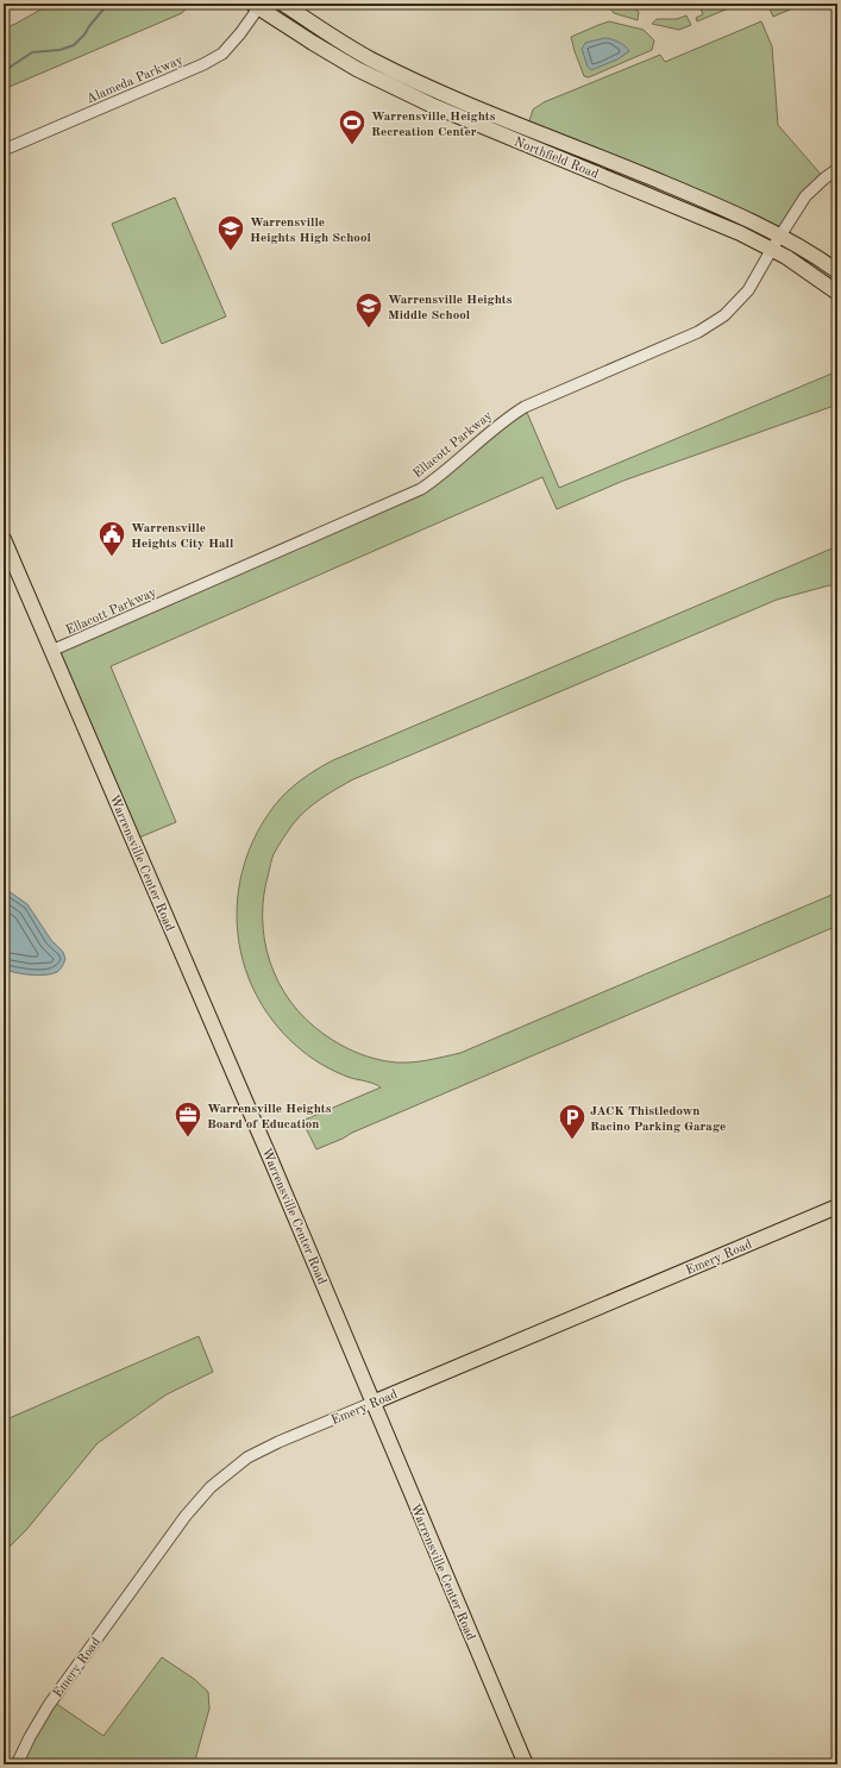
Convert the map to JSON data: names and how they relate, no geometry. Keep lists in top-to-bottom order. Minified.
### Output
{"streets":{"main road":["Northfield Road","Warrensville Center Road","Emery Road"],"street":["Alameda Parkway","Ellacott Parkway"]},"crossings":[["Alameda Parkway","Northfield Road"],["Northfield Road","Ellacott Parkway"],["Ellacott Parkway","Warrensville Center Road"],["Warrensville Center Road","Emery Road"]],"places":{"sports":["Warrensville Heights Recreation Center"],"school or university":["Warrensville Heights High School","Warrensville Heights Middle School"],"public building":["Warrensville Heights City Hall"],"office":["Warrensville Heights Board of Education"],"parking":["JACK Thistledown Racino Parking Garage"]}}
